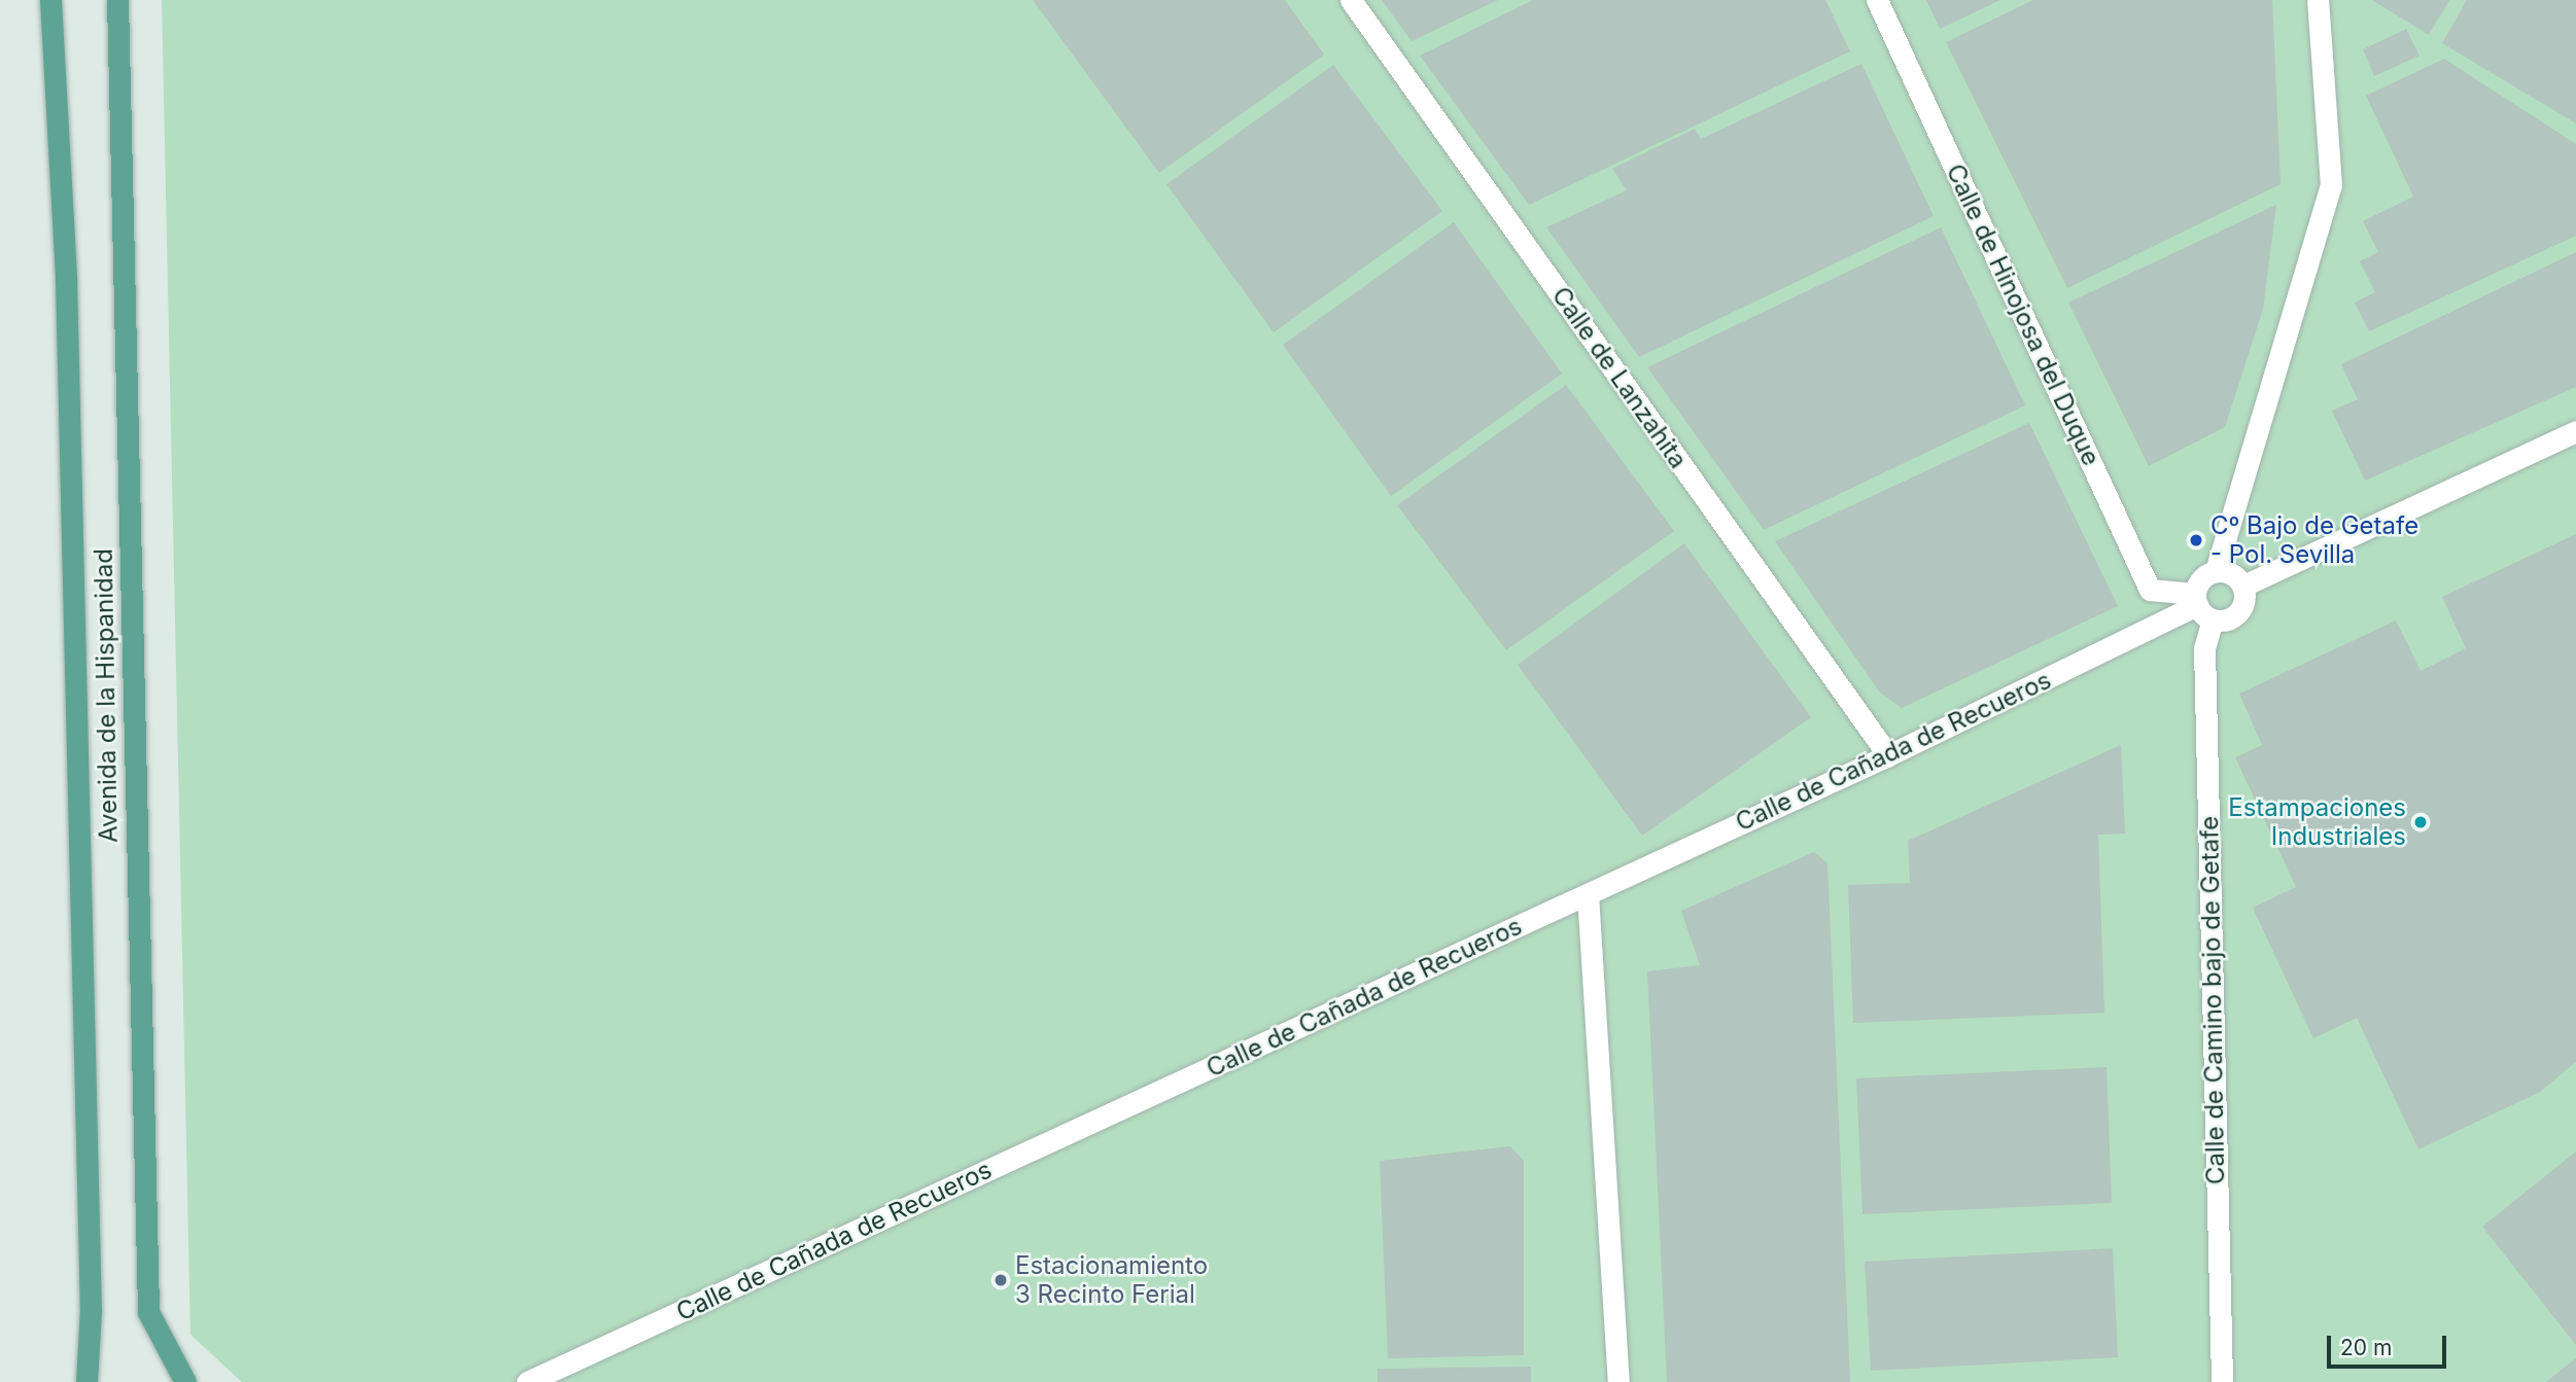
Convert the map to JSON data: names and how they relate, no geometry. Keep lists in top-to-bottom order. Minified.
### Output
{"streets":{"main road":["Avenida de la Hispanidad"],"street":["Calle de Hinojosa del Duque","Calle de Lanzahita","Calle de Cañada de Recueros","Calle de Camino bajo de Getafe"]},"crossings":[["Calle de Hinojosa del Duque","Calle de Cañada de Recueros"],["Calle de Hinojosa del Duque","Calle de Camino bajo de Getafe"],["Calle de Lanzahita","Calle de Cañada de Recueros"],["Calle de Cañada de Recueros","Calle de Camino bajo de Getafe"]],"places":["Cº Bajo de Getafe - Pol. Sevilla","Estampaciones Industriales","Estacionamiento 3 Recinto Ferial"],"scale_bar":"20 m"}
